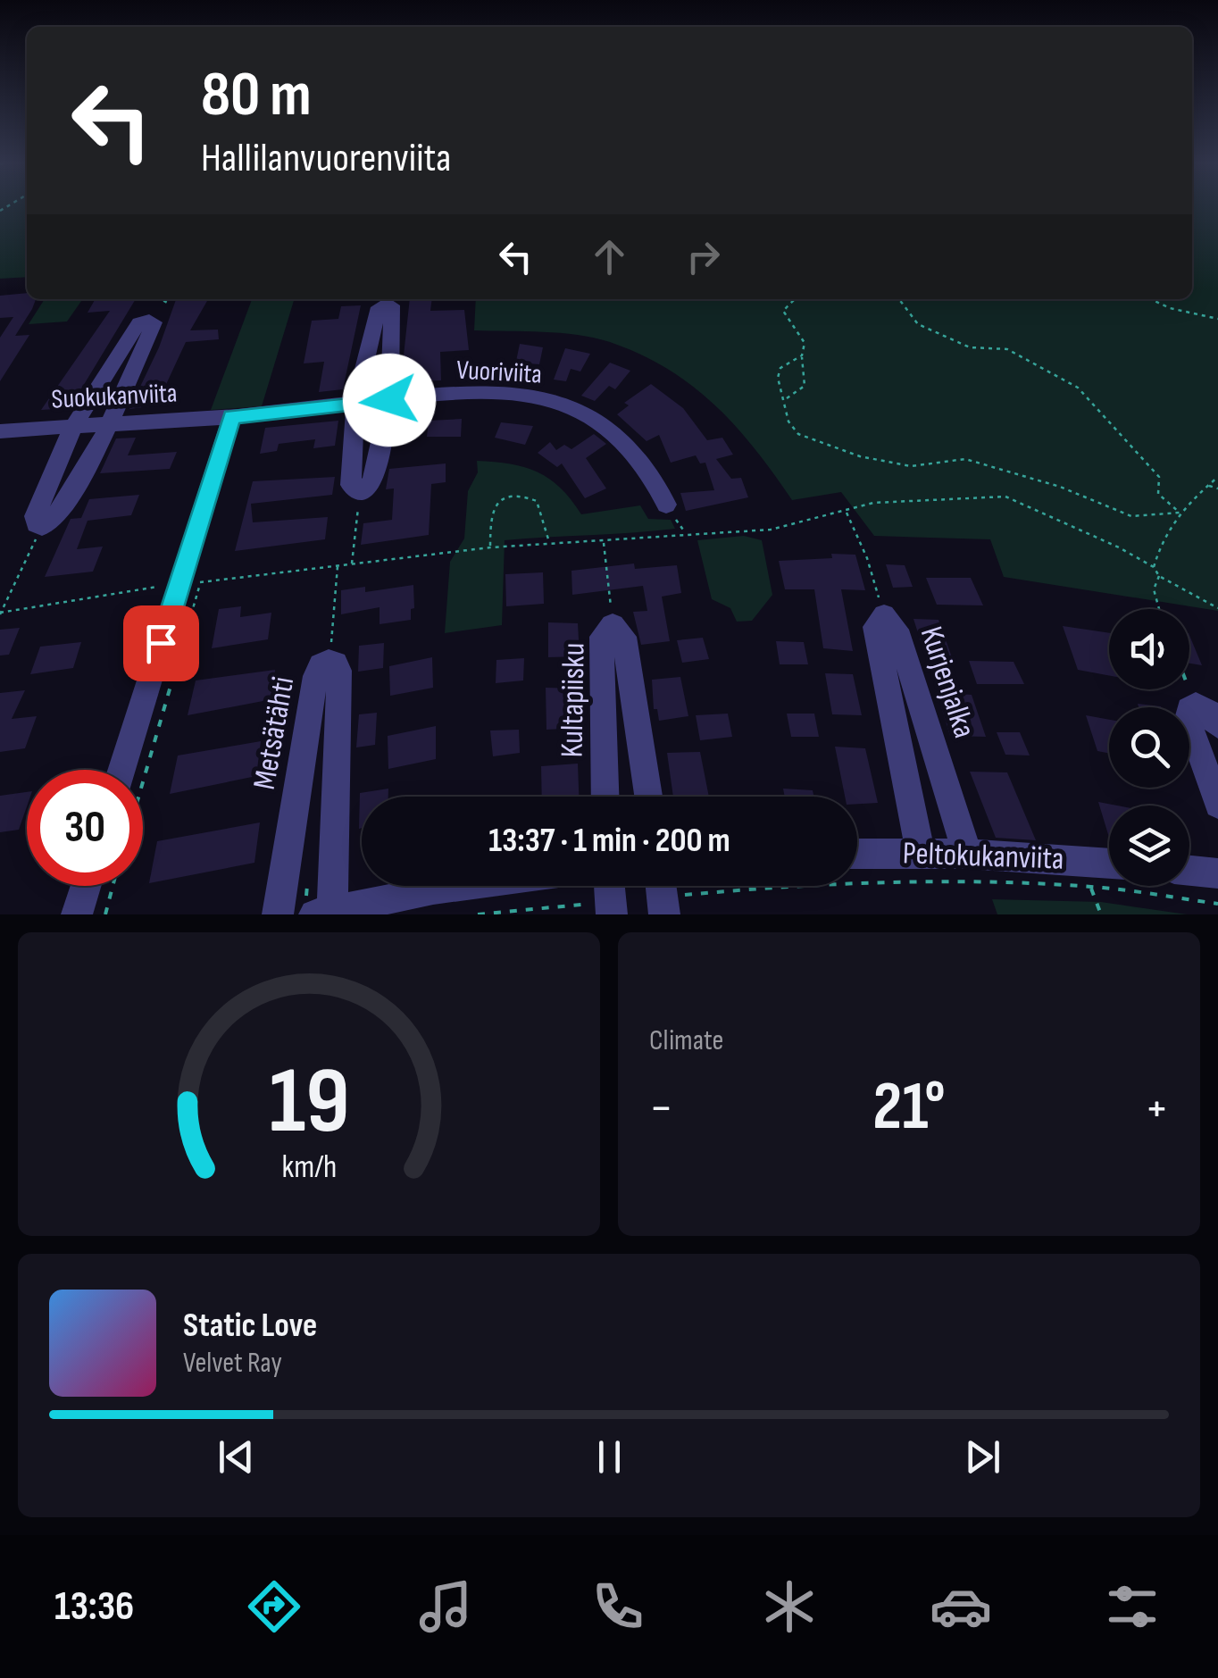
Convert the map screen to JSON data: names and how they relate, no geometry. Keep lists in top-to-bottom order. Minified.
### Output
{"streets":{"street":["Vuoriviita","Suokukanviita","Kurjenjalka","Kultapiisku","Metsätähti","Peltokukanviita"]},"crossings":[["Vuoriviita","Suokukanviita"],["Kurjenjalka","Peltokukanviita"]],"page":{"turn":["80 m","Hallilanvuorenviita"],"limit":"30","trip":"13:37 · 1 min · 200 m","tile":"Climate","heat":["−","21°","+"],"song":["Static Love","Velvet Ray"],"tabs":"13:36","gauge":["19","km/h"]}}
